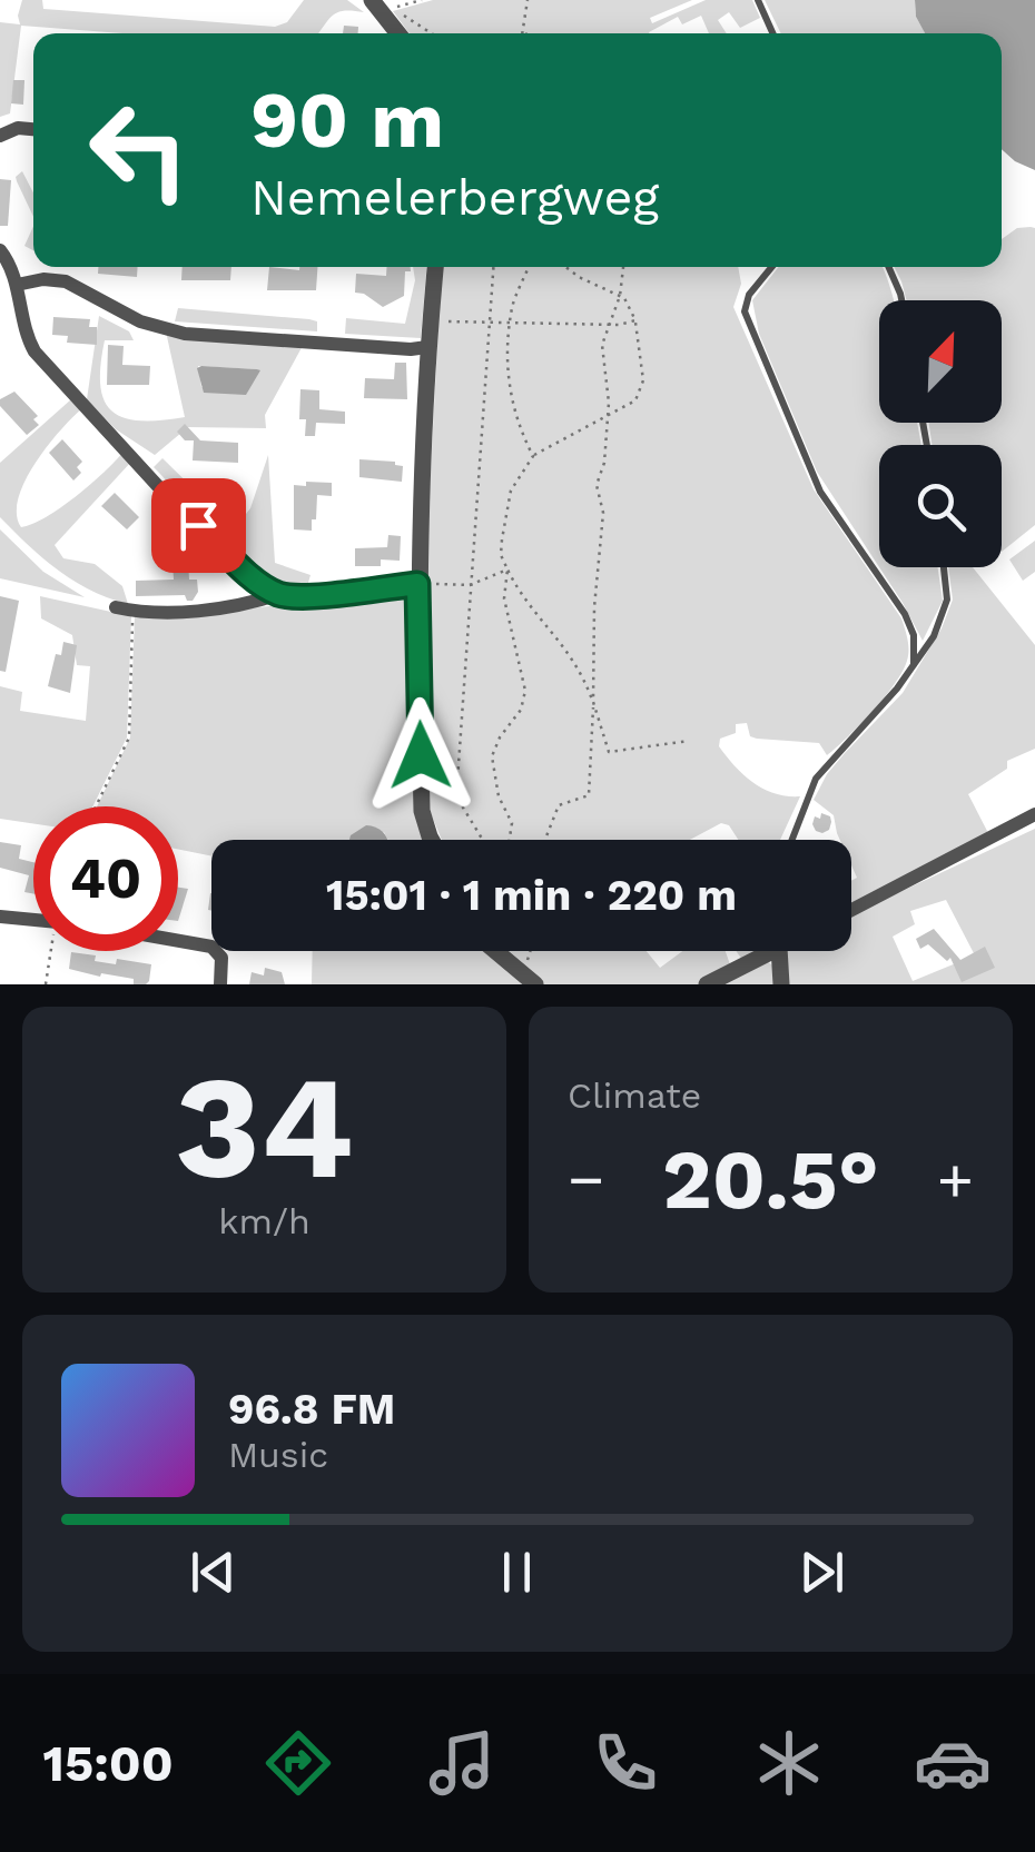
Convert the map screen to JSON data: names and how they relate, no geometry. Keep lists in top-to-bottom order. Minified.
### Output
{"north":"top right","page":{"turn":["90 m","Nemelerbergweg"],"limit":"40","trip":"15:01 · 1 min · 220 m","tile":[["34","km/h"],"Climate"],"heat":["−","20.5°","+"],"song":["96.8 FM","Music"],"tabs":"15:00"}}
